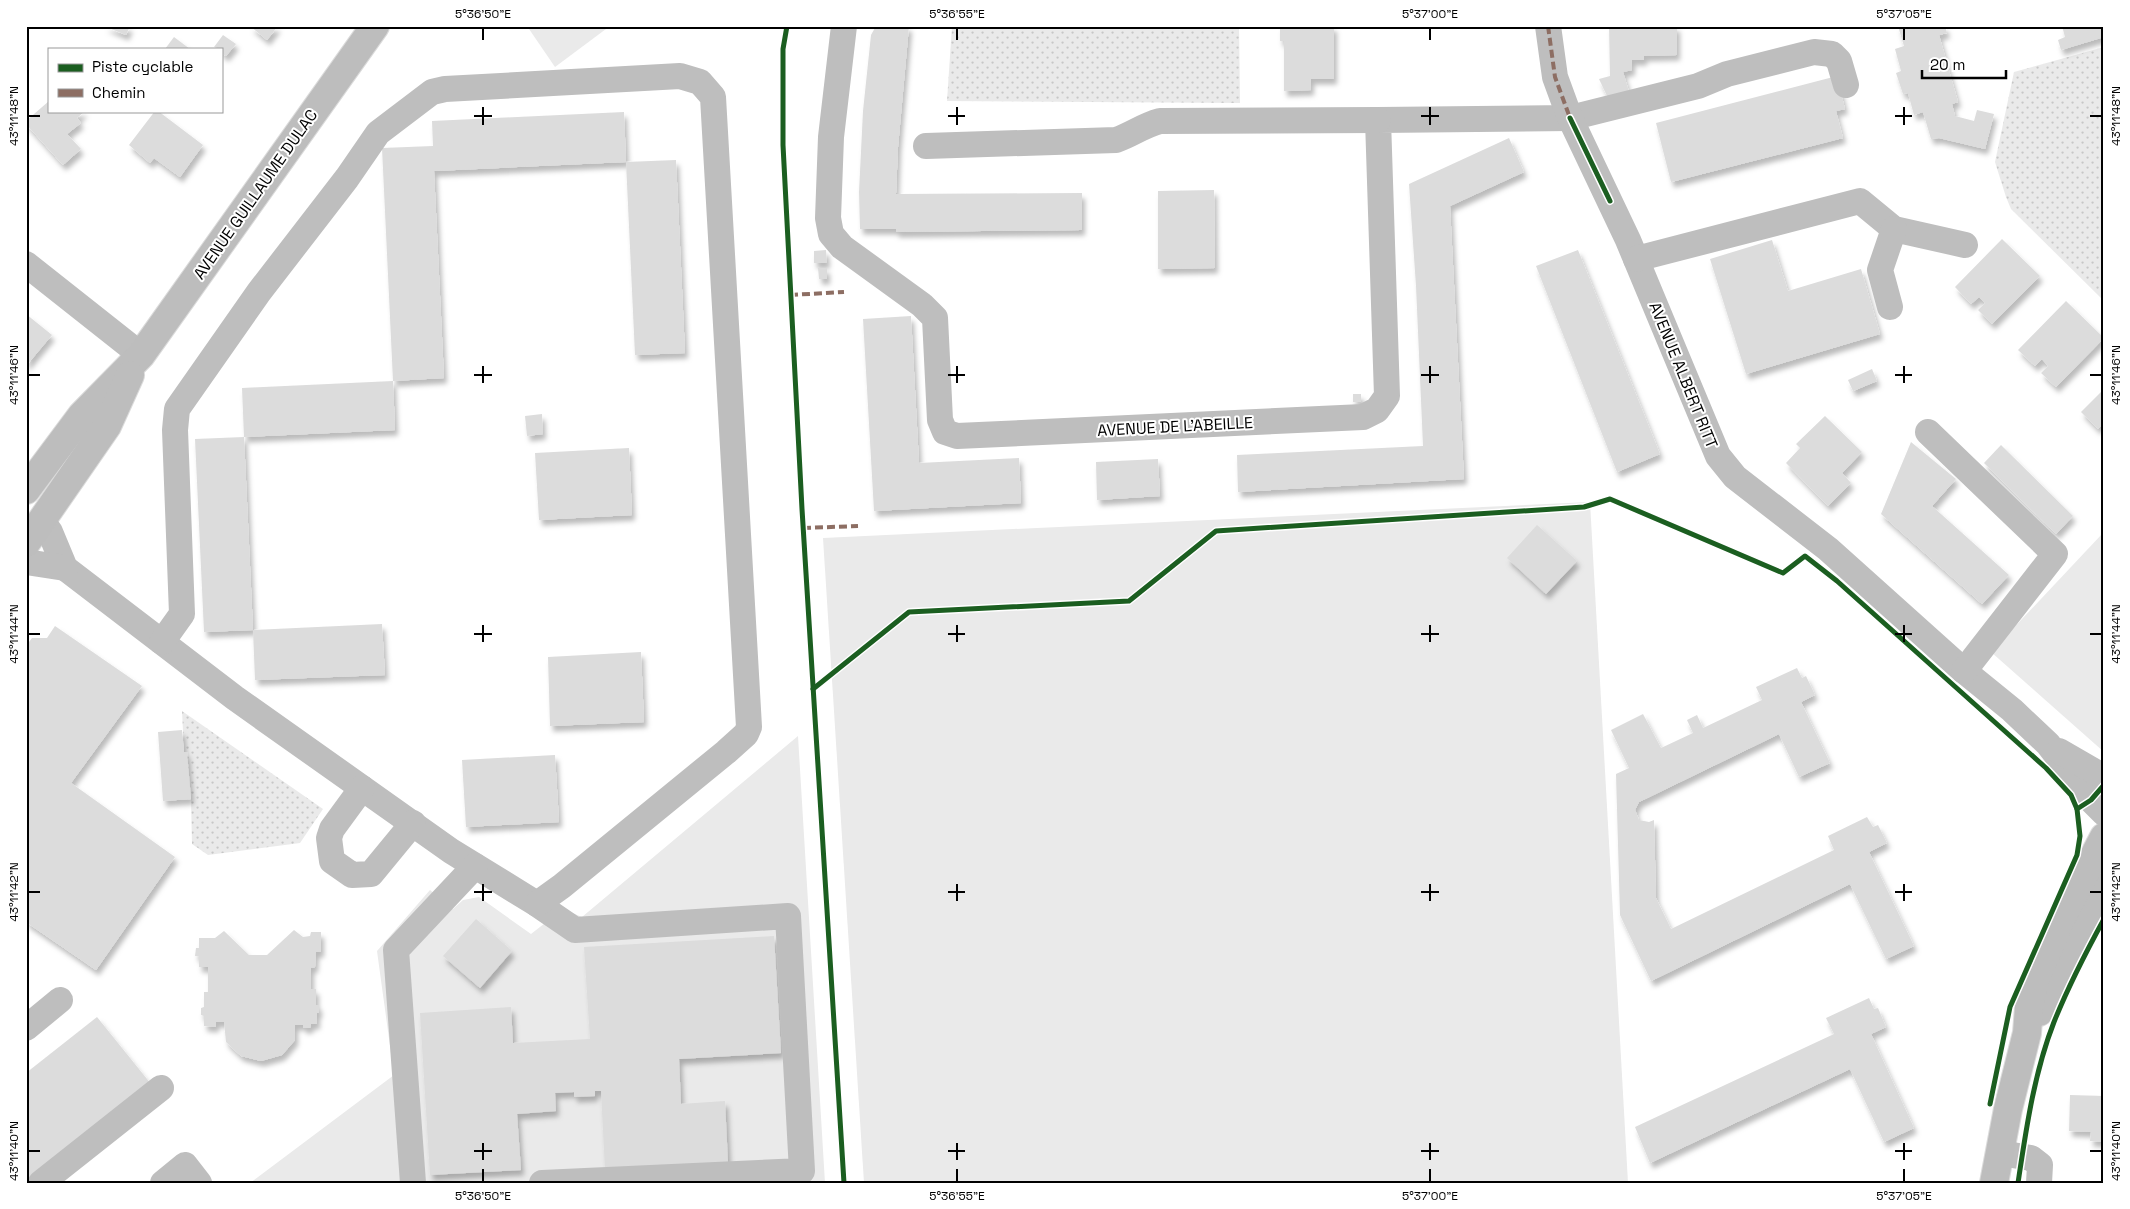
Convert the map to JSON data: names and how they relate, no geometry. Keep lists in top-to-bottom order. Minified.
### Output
{"streets":{"main road":["AVENUE GUILLAUME DULAC"],"street":["AVENUE ALBERT RITT","AVENUE DE L'ABEILLE"]},"legend":["Piste cyclable","Chemin"],"scale_bar":"20 m","coordinates":["5°36'50\"E","5°36'55\"E","5°37'00\"E","5°37'05\"E","43°11'48\"N","43°11'46\"N","43°11'44\"N","43°11'42\"N","43°11'40\"N"]}
